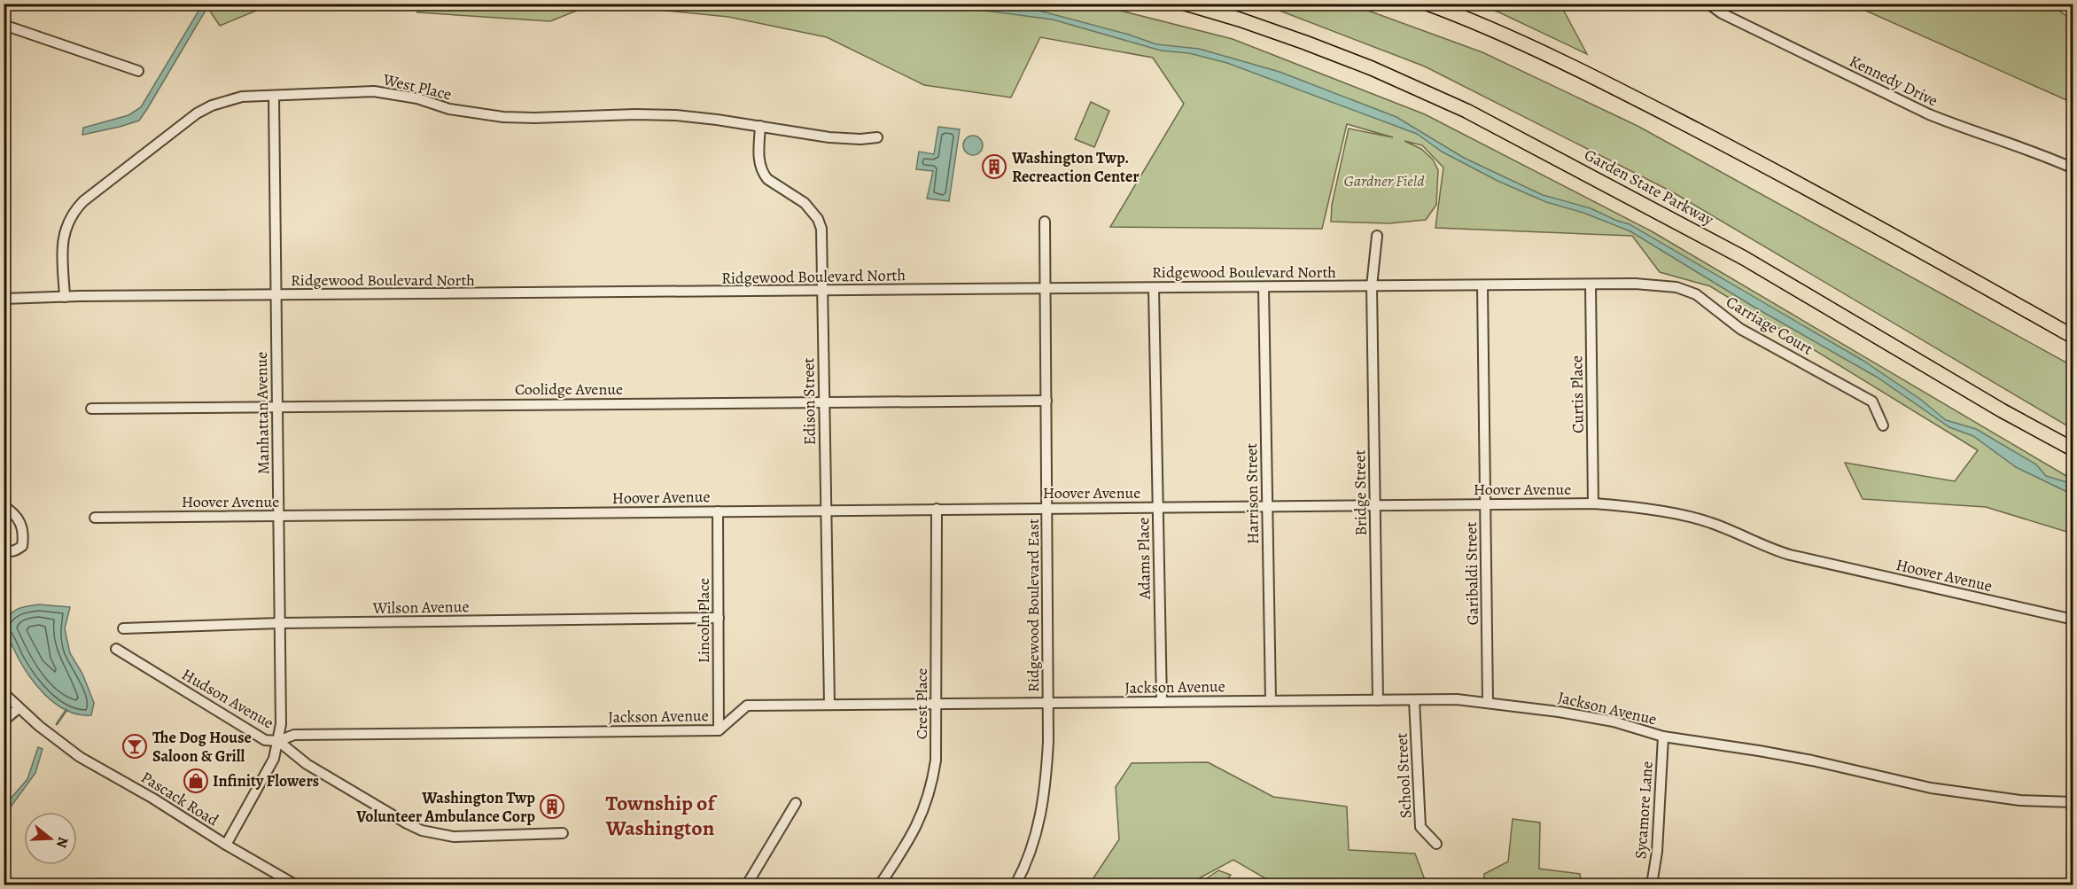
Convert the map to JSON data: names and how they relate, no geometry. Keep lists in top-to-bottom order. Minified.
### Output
{"streets":{"highway":["Garden State Parkway"],"street":["Kennedy Drive","West Place","Ridgewood Boulevard North","Carriage Court","Coolidge Avenue","Curtis Place","Edison Street","Manhattan Avenue","Hoover Avenue","Bridge Street","Harrison Street","Adams Place","Garibaldi Street","Ridgewood Boulevard East","Wilson Avenue","Lincoln Place","Jackson Avenue","Hudson Avenue","Crest Place","School Street","Pascack Road","Sycamore Lane"]},"crossings":[["West Place","Ridgewood Boulevard North"],["West Place","Edison Street"],["West Place","Manhattan Avenue"],["Ridgewood Boulevard North","Carriage Court"],["Ridgewood Boulevard North","Curtis Place"],["Ridgewood Boulevard North","Edison Street"],["Ridgewood Boulevard North","Manhattan Avenue"],["Ridgewood Boulevard North","Bridge Street"],["Ridgewood Boulevard North","Harrison Street"],["Ridgewood Boulevard North","Adams Place"],["Ridgewood Boulevard North","Garibaldi Street"],["Ridgewood Boulevard North","Ridgewood Boulevard East"],["Coolidge Avenue","Edison Street"],["Coolidge Avenue","Manhattan Avenue"],["Coolidge Avenue","Ridgewood Boulevard East"],["Curtis Place","Hoover Avenue"],["Edison Street","Hoover Avenue"],["Edison Street","Jackson Avenue"],["Manhattan Avenue","Hoover Avenue"],["Manhattan Avenue","Wilson Avenue"],["Manhattan Avenue","Jackson Avenue"],["Manhattan Avenue","Hudson Avenue"],["Manhattan Avenue","Pascack Road"],["Hoover Avenue","Bridge Street"],["Hoover Avenue","Harrison Street"],["Hoover Avenue","Adams Place"],["Hoover Avenue","Garibaldi Street"],["Hoover Avenue","Ridgewood Boulevard East"],["Hoover Avenue","Lincoln Place"],["Hoover Avenue","Crest Place"],["Bridge Street","Jackson Avenue"],["Harrison Street","Jackson Avenue"],["Adams Place","Jackson Avenue"],["Garibaldi Street","Jackson Avenue"],["Ridgewood Boulevard East","Jackson Avenue"],["Wilson Avenue","Lincoln Place"],["Lincoln Place","Jackson Avenue"],["Jackson Avenue","Hudson Avenue"],["Jackson Avenue","Crest Place"],["Jackson Avenue","School Street"],["Jackson Avenue","Sycamore Lane"]],"districts":["Township of Washington"],"parks":["Gardner Field"],"places":{"building":["Washington Twp. Recreaction Center","Washington Twp Volunteer Ambulance Corp"],"bar":["The Dog House Saloon & Grill"],"shop":["Infinity Flowers"]},"north":"right"}
